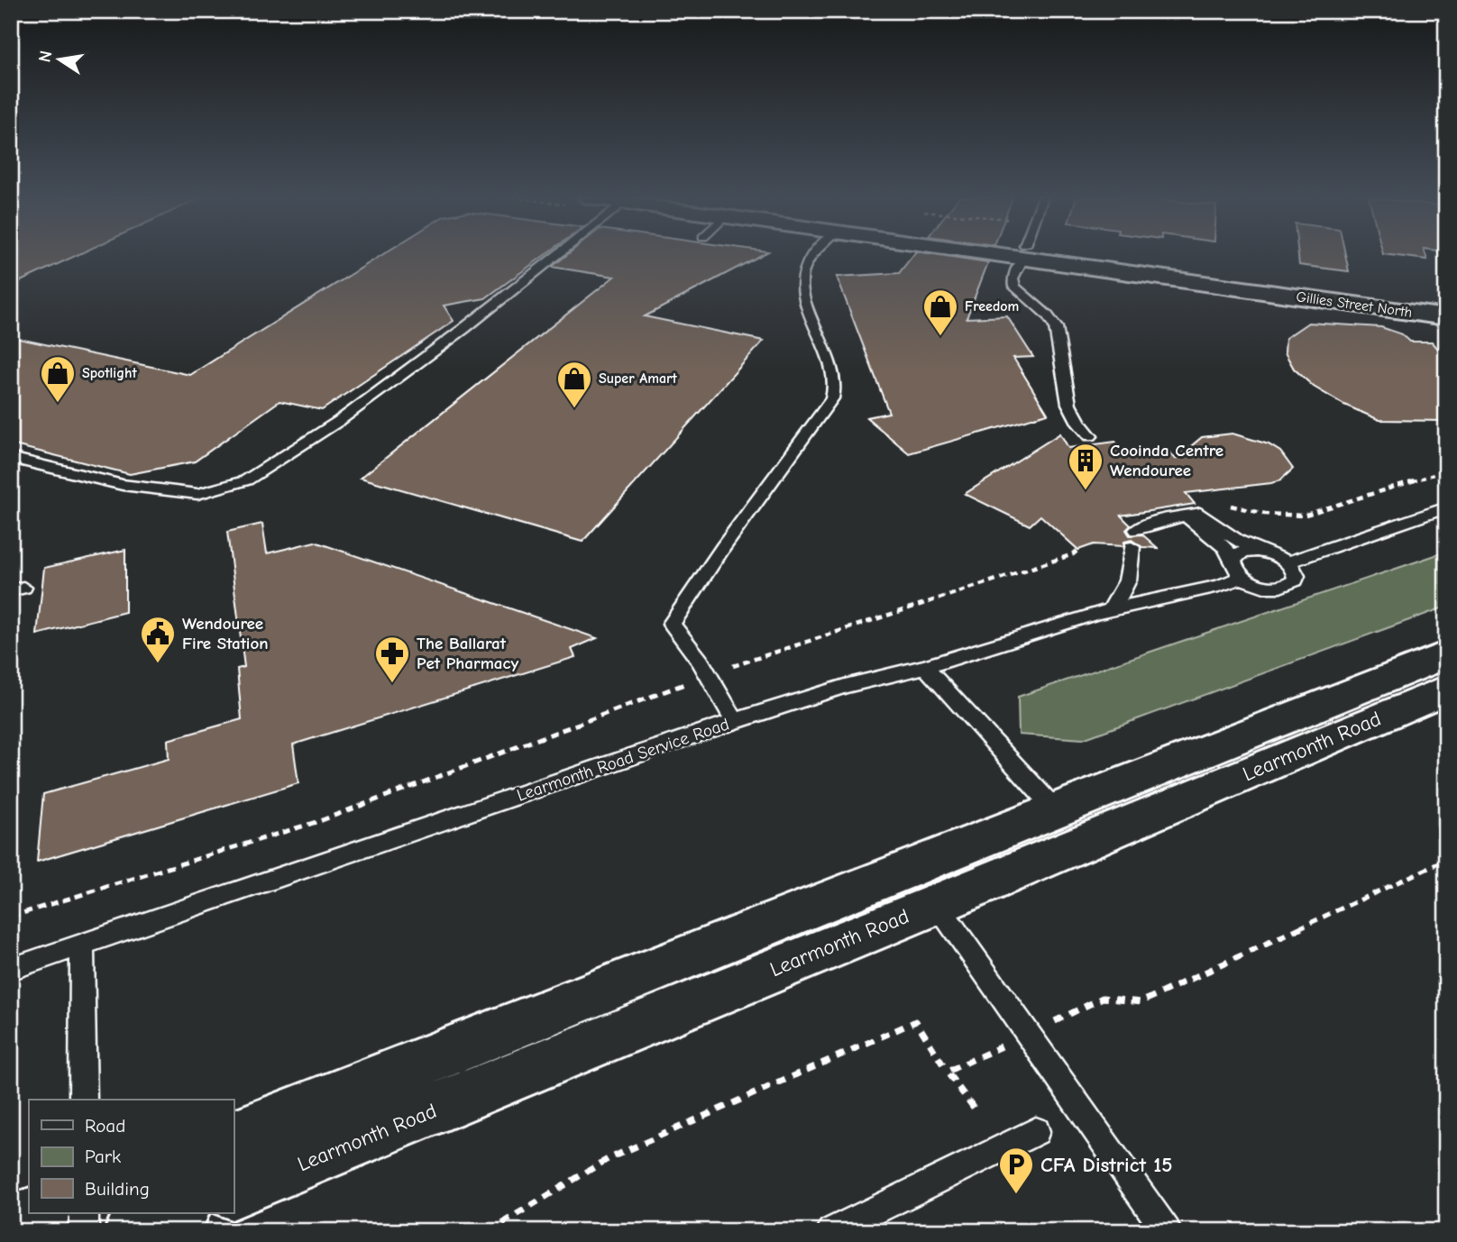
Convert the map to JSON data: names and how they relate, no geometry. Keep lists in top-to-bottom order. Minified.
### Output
{"streets":{"main road":["Gillies Street North","Learmonth Road"],"lane":["Learmonth Road Service Road"]},"places":{"shop":["Freedom","Spotlight","Super Amart"],"building":["Cooinda Centre Wendouree"],"public building":["Wendouree Fire Station"],"pharmacy":["The Ballarat Pet Pharmacy"],"parking":["CFA District 15"]},"legend":["Road","Park","Building"],"north":"left"}
